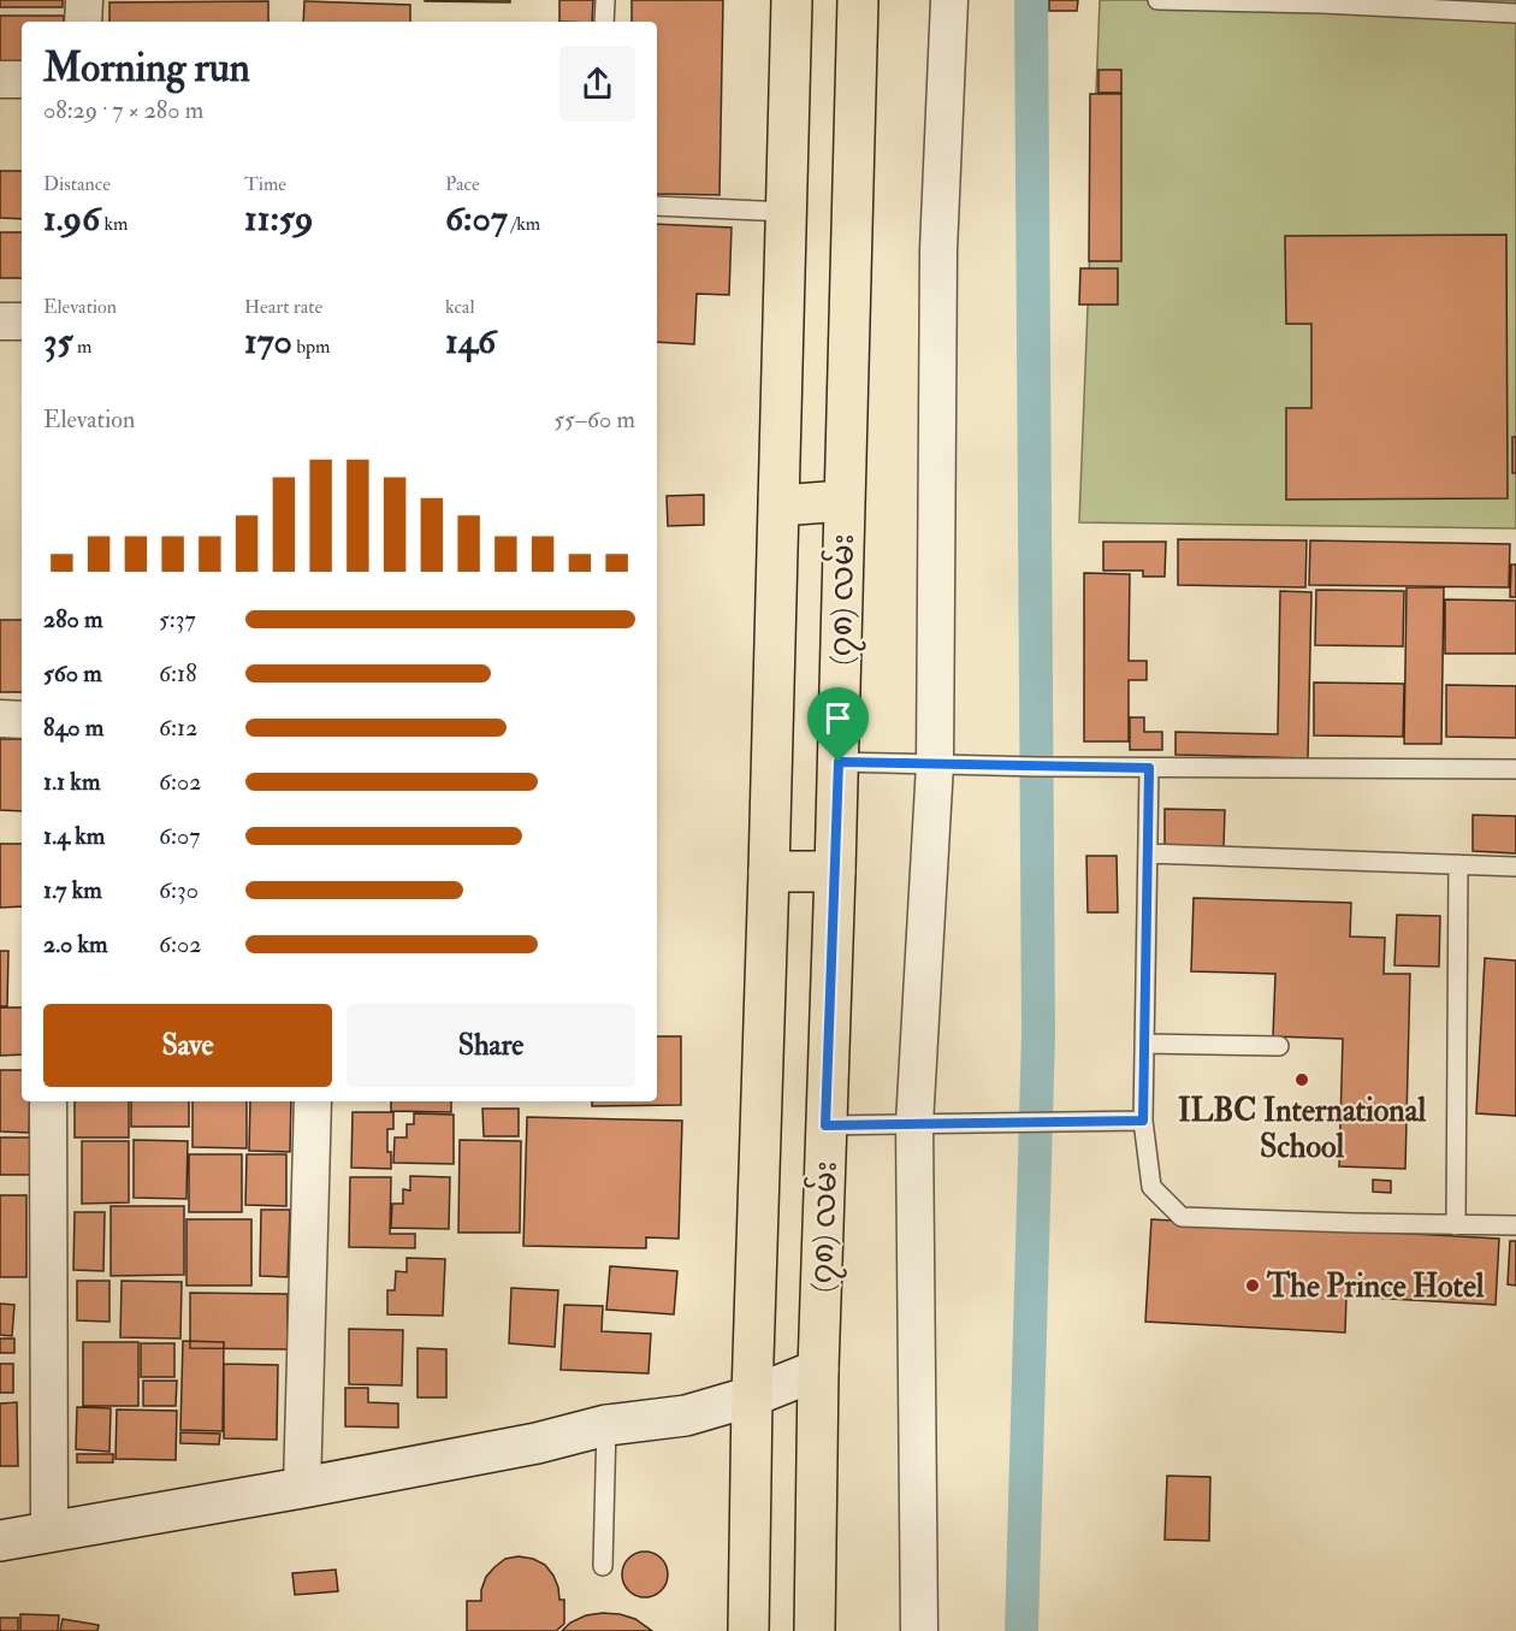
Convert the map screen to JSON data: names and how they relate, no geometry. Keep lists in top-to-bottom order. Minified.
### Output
{"streets":{"main road":["(၇၈) လမ်း"]},"places":["ILBC International School","The Prince Hotel"],"page":{"heading":["Morning run","08:29 · 7 × 280 m"],"stats":[["Distance","1.96 km"],["Time","11:59"],["Pace","6:07 /km"],["Elevation","35 m"],["Heart rate","170 bpm"],["kcal","146"]],"chart":["Elevation","55–60 m"],"list":[{"name":"280 m","note":"5:37"},{"name":"560 m","note":"6:18"},{"name":"840 m","note":"6:12"},{"name":"1.1 km","note":"6:02"},{"name":"1.4 km","note":"6:07"},{"name":"1.7 km","note":"6:30"},{"name":"2.0 km","note":"6:02"}],"buttons":["Save","Share"]}}
